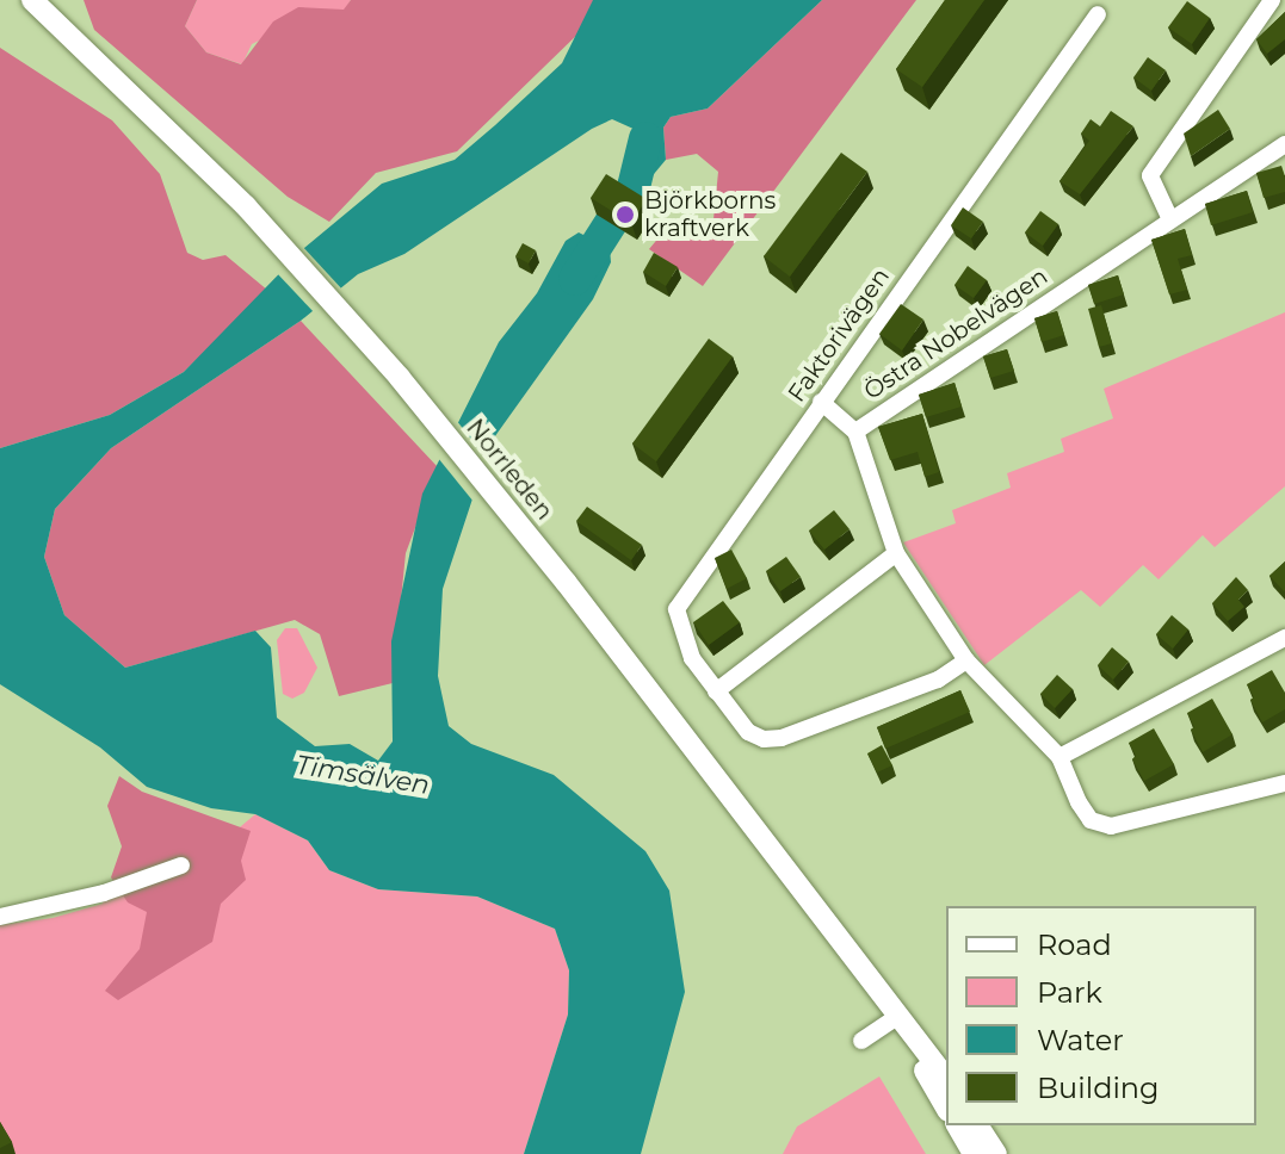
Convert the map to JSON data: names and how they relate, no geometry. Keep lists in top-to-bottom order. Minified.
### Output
{"streets":{"street":["Östra Nobelvägen","Faktorivägen","Norrleden"]},"water":["Timsälven"],"places":["Björkborns kraftverk"],"legend":["Road","Park","Water","Building"]}
